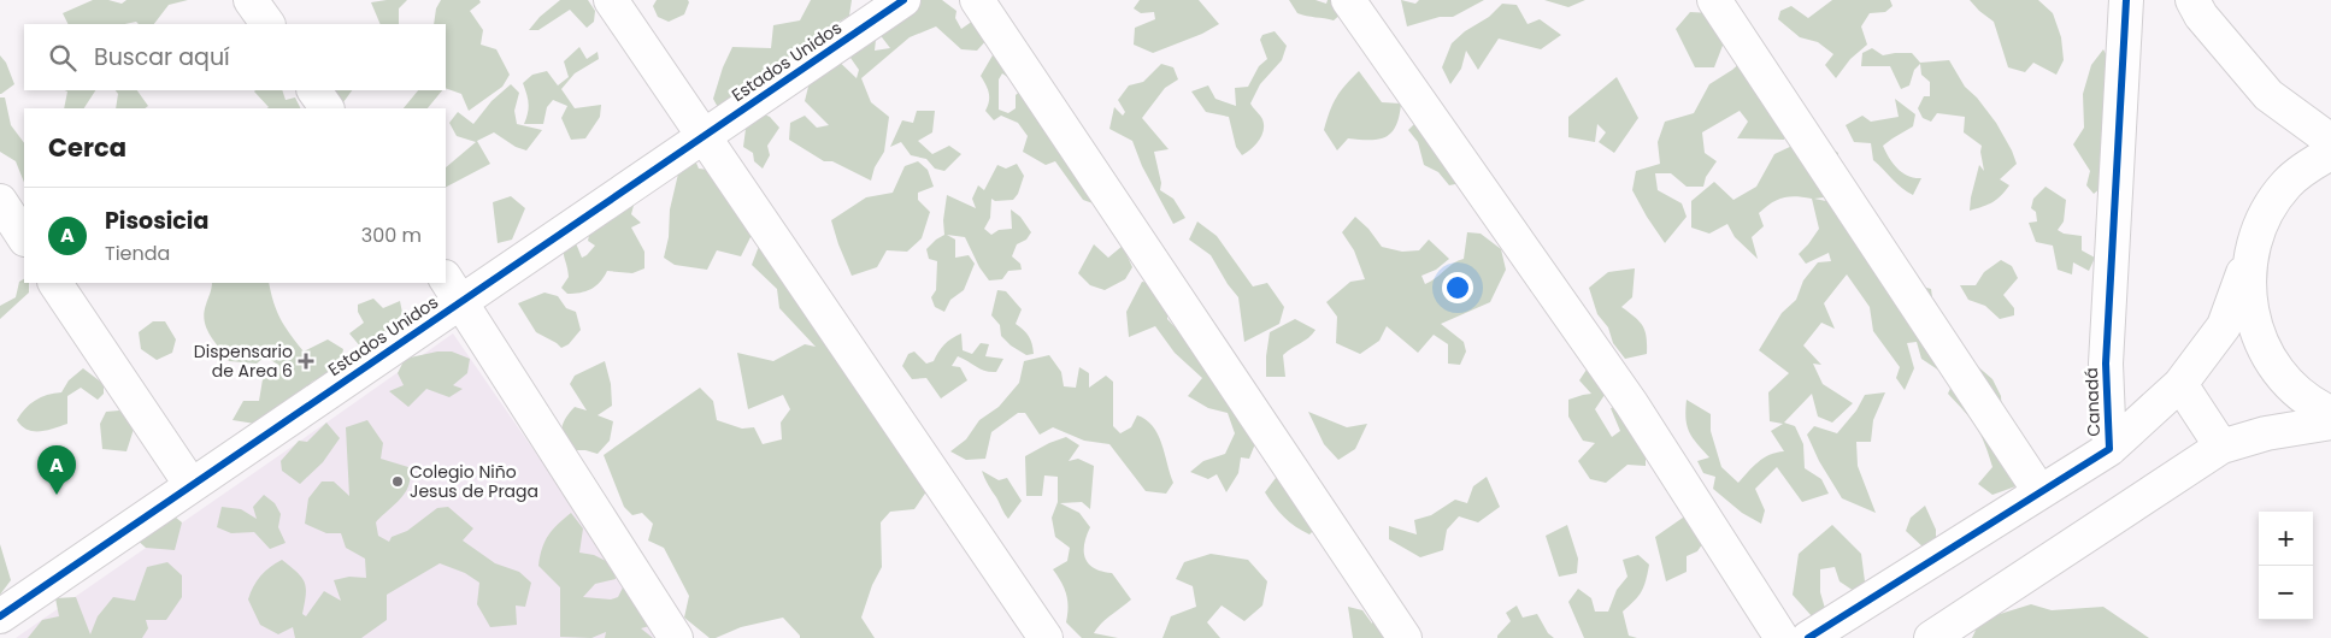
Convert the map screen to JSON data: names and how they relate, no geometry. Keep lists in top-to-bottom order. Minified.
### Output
{"streets":{"street":["Estados Unidos","Canadá"]},"places":{"health":["Dispensario de Area 6"],"other":["Colegio Niño Jesus de Praga"]},"page":{"search":"Buscar aquí","heading":"Cerca","list":[{"mark":"A","name":"Pisosicia","note":"Tienda","value":"300 m"}],"pins":"A","map_buttons":["+","−"]}}
